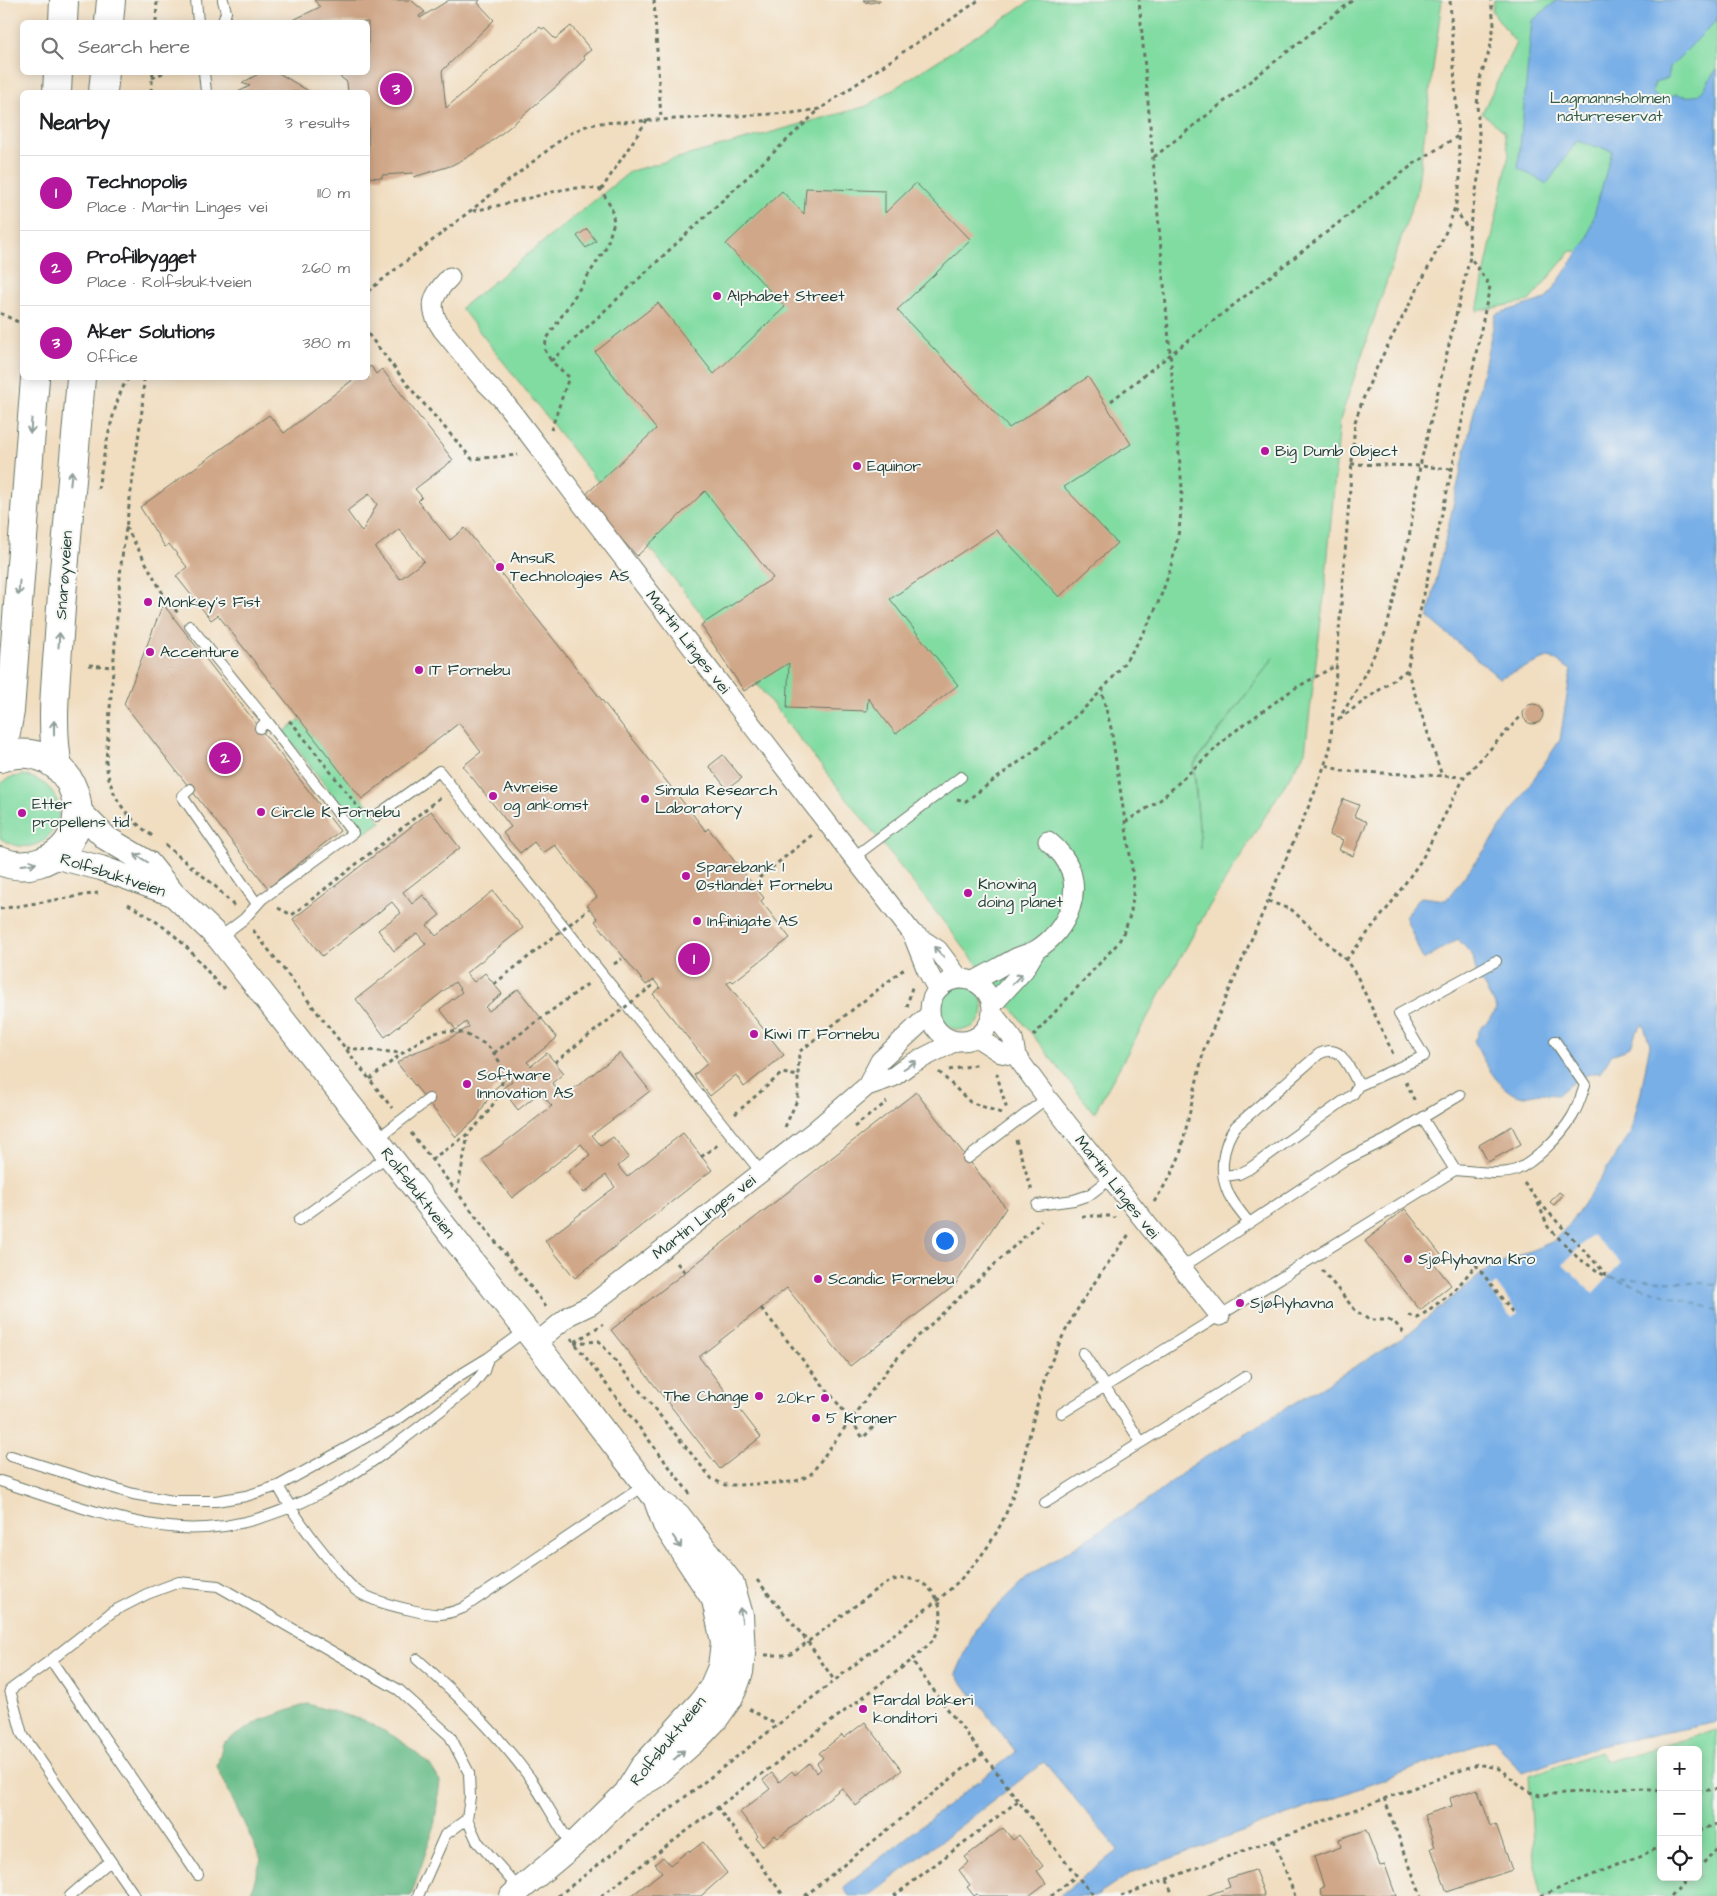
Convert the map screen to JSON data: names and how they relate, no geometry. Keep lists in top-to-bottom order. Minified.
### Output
{"streets":{"main road":["Snarøyveien"],"street":["Martin Linges vei","Rolfsbuktveien"]},"crossings":[["Martin Linges vei","Rolfsbuktveien"]],"parks":["Lagmannsholmen naturreservat"],"places":["Alphabet Street","Big Dumb Object","Equinor","AnsuR Technologies AS","Monkey’s Fist","Accenture","IT Fornebu","Avreise og ankomst","Simula Research Laboratory","Circle K Fornebu","Etter propellens tid","Sparebank 1 Østlandet Fornebu","Knowing doing planet","Infinigate AS","Kiwi IT Fornebu","Software Innovation AS","Sjøflyhavna Kro","Scandic Fornebu","Sjøflyhavna","The Change","20kr","5 Kroner","Fardal bakeri konditori"],"page":{"search":"Search here","pins":["3","2","1"],"heading":["Nearby","3 results"],"list":[{"mark":"1","name":"Technopolis","note":"Place · Martin Linges vei","value":"110 m"},{"mark":"2","name":"Profilbygget","note":"Place · Rolfsbuktveien","value":"260 m"},{"mark":"3","name":"Aker Solutions","note":"Office","value":"380 m"}],"map_buttons":["+","−"]}}
